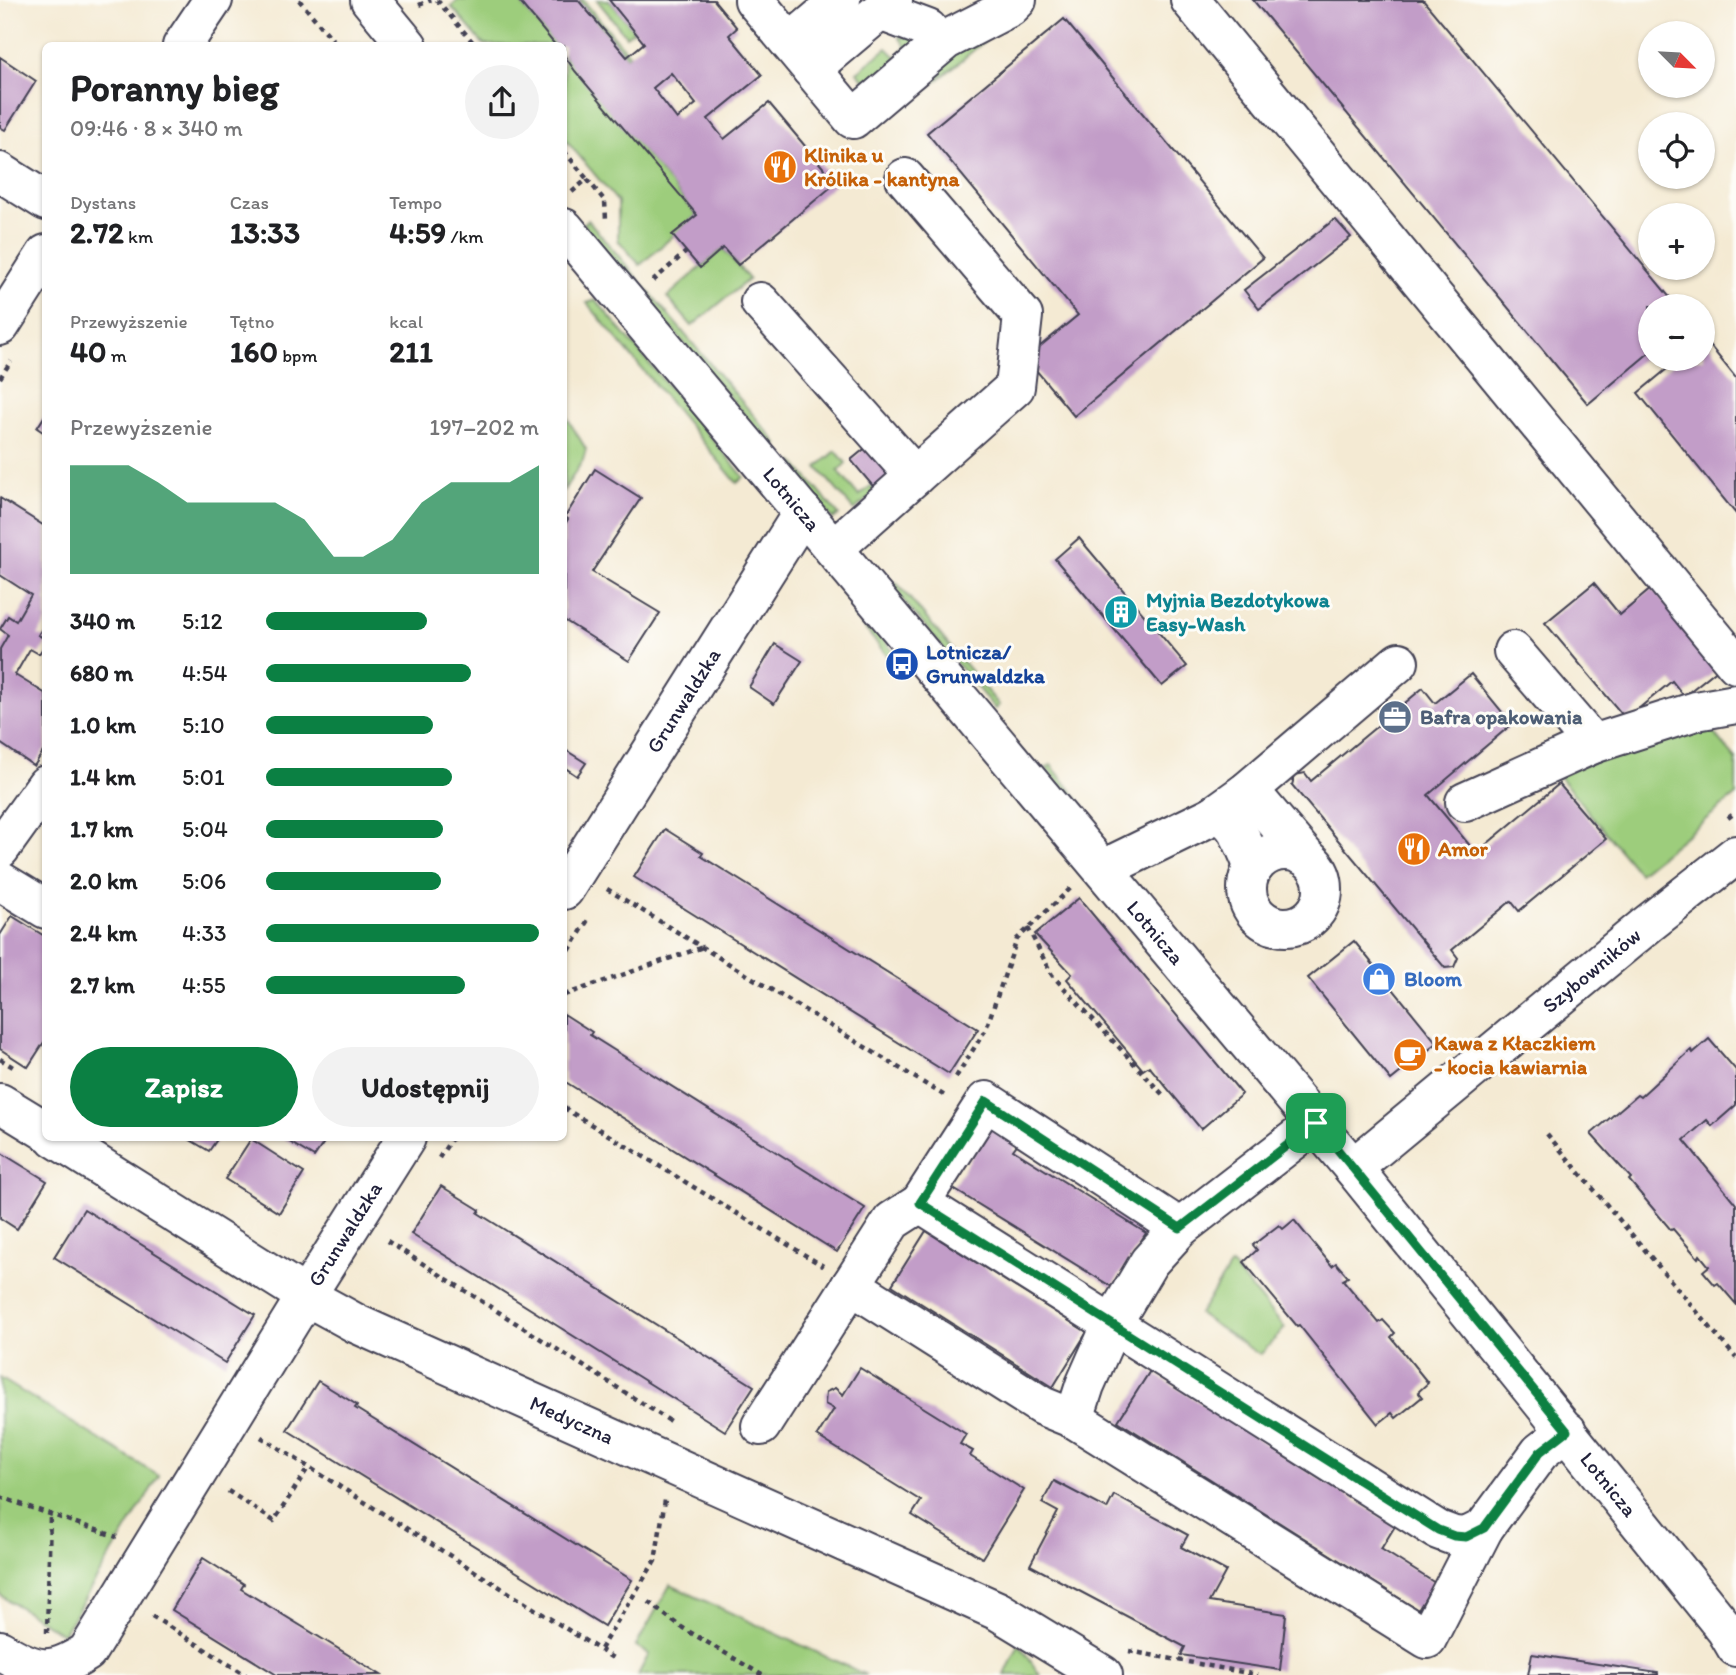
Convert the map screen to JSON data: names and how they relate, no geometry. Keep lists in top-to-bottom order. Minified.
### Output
{"streets":{"street":["Lotnicza","Grunwaldzka","Szybowników","Medyczna"]},"crossings":[["Lotnicza","Grunwaldzka"],["Lotnicza","Szybowników"],["Grunwaldzka","Medyczna"]],"places":{"restaurant":["Klinika u Królika - kantyna","Amor"],"building":["Myjnia Bezdotykowa Easy-Wash"],"bus stop":["Lotnicza/ Grunwaldzka"],"office":["Bafra opakowania"],"shop":["Bloom"],"cafe":["Kawa z Kłaczkiem - kocia kawiarnia"]},"north":"bottom right","page":{"map_buttons":["+","−"],"heading":["Poranny bieg","09:46 · 8 × 340 m"],"stats":[["Dystans","2.72 km"],["Czas","13:33"],["Tempo","4:59 /km"],["Przewyższenie","40 m"],["Tętno","160 bpm"],["kcal","211"]],"chart":["Przewyższenie","197–202 m"],"list":[{"name":"340 m","note":"5:12"},{"name":"680 m","note":"4:54"},{"name":"1.0 km","note":"5:10"},{"name":"1.4 km","note":"5:01"},{"name":"1.7 km","note":"5:04"},{"name":"2.0 km","note":"5:06"},{"name":"2.4 km","note":"4:33"},{"name":"2.7 km","note":"4:55"}],"buttons":["Zapisz","Udostępnij"]}}
